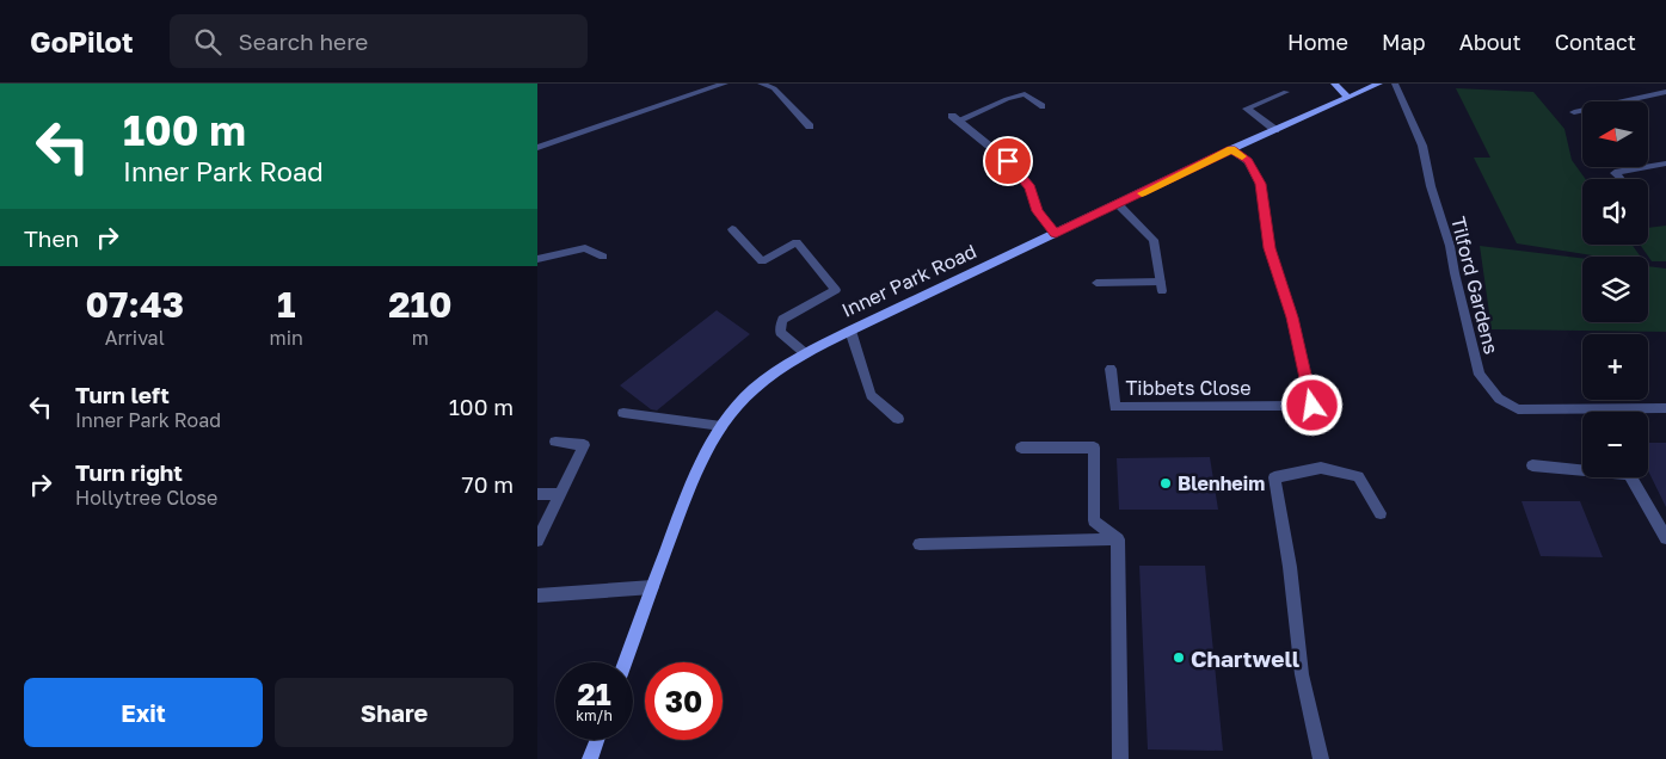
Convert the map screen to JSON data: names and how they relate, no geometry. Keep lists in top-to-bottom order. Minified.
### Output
{"streets":{"street":["Inner Park Road","Tilford Gardens","Tibbets Close"]},"crossings":[["Inner Park Road","Tibbets Close"]],"places":["Blenheim","Chartwell"],"north":"left","page":{"header":"GoPilot","search":"Search here","nav":["Home","Map","About","Contact"],"turn":["100 m","Inner Park Road"],"map_buttons":["+","−"],"then":"Then","eta":["07:43","Arrival","1","min","210","m"],"list":[{"name":"Turn left","note":"Inner Park Road","value":"100 m"},{"name":"Turn right","note":"Hollytree Close","value":"70 m"}],"speed":"21 km/h","limit":"30","buttons":["Exit","Share"]}}
